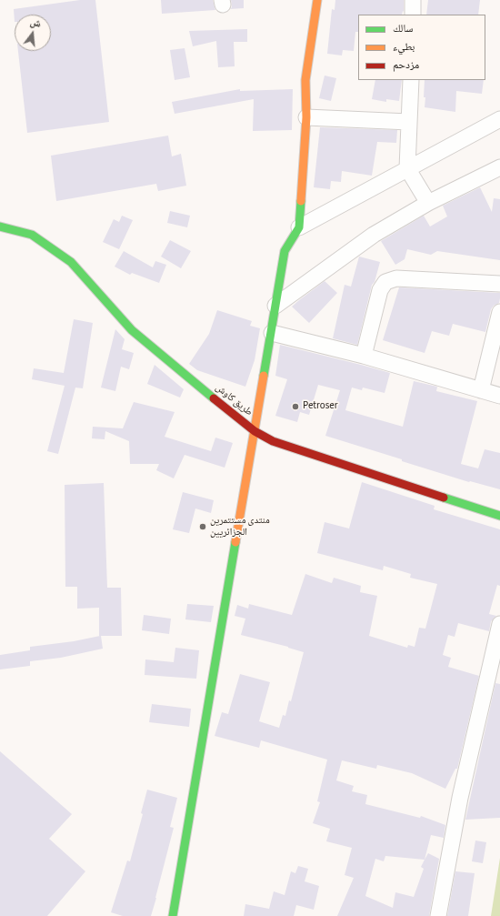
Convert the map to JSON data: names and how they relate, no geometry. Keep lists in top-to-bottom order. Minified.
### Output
{"streets":{"street":["طريق كاوش"]},"places":["Petroser","منتدى مستتمرين الجزائريين"],"legend":["سالك","بطيء","مزدحم"],"north":"top"}
